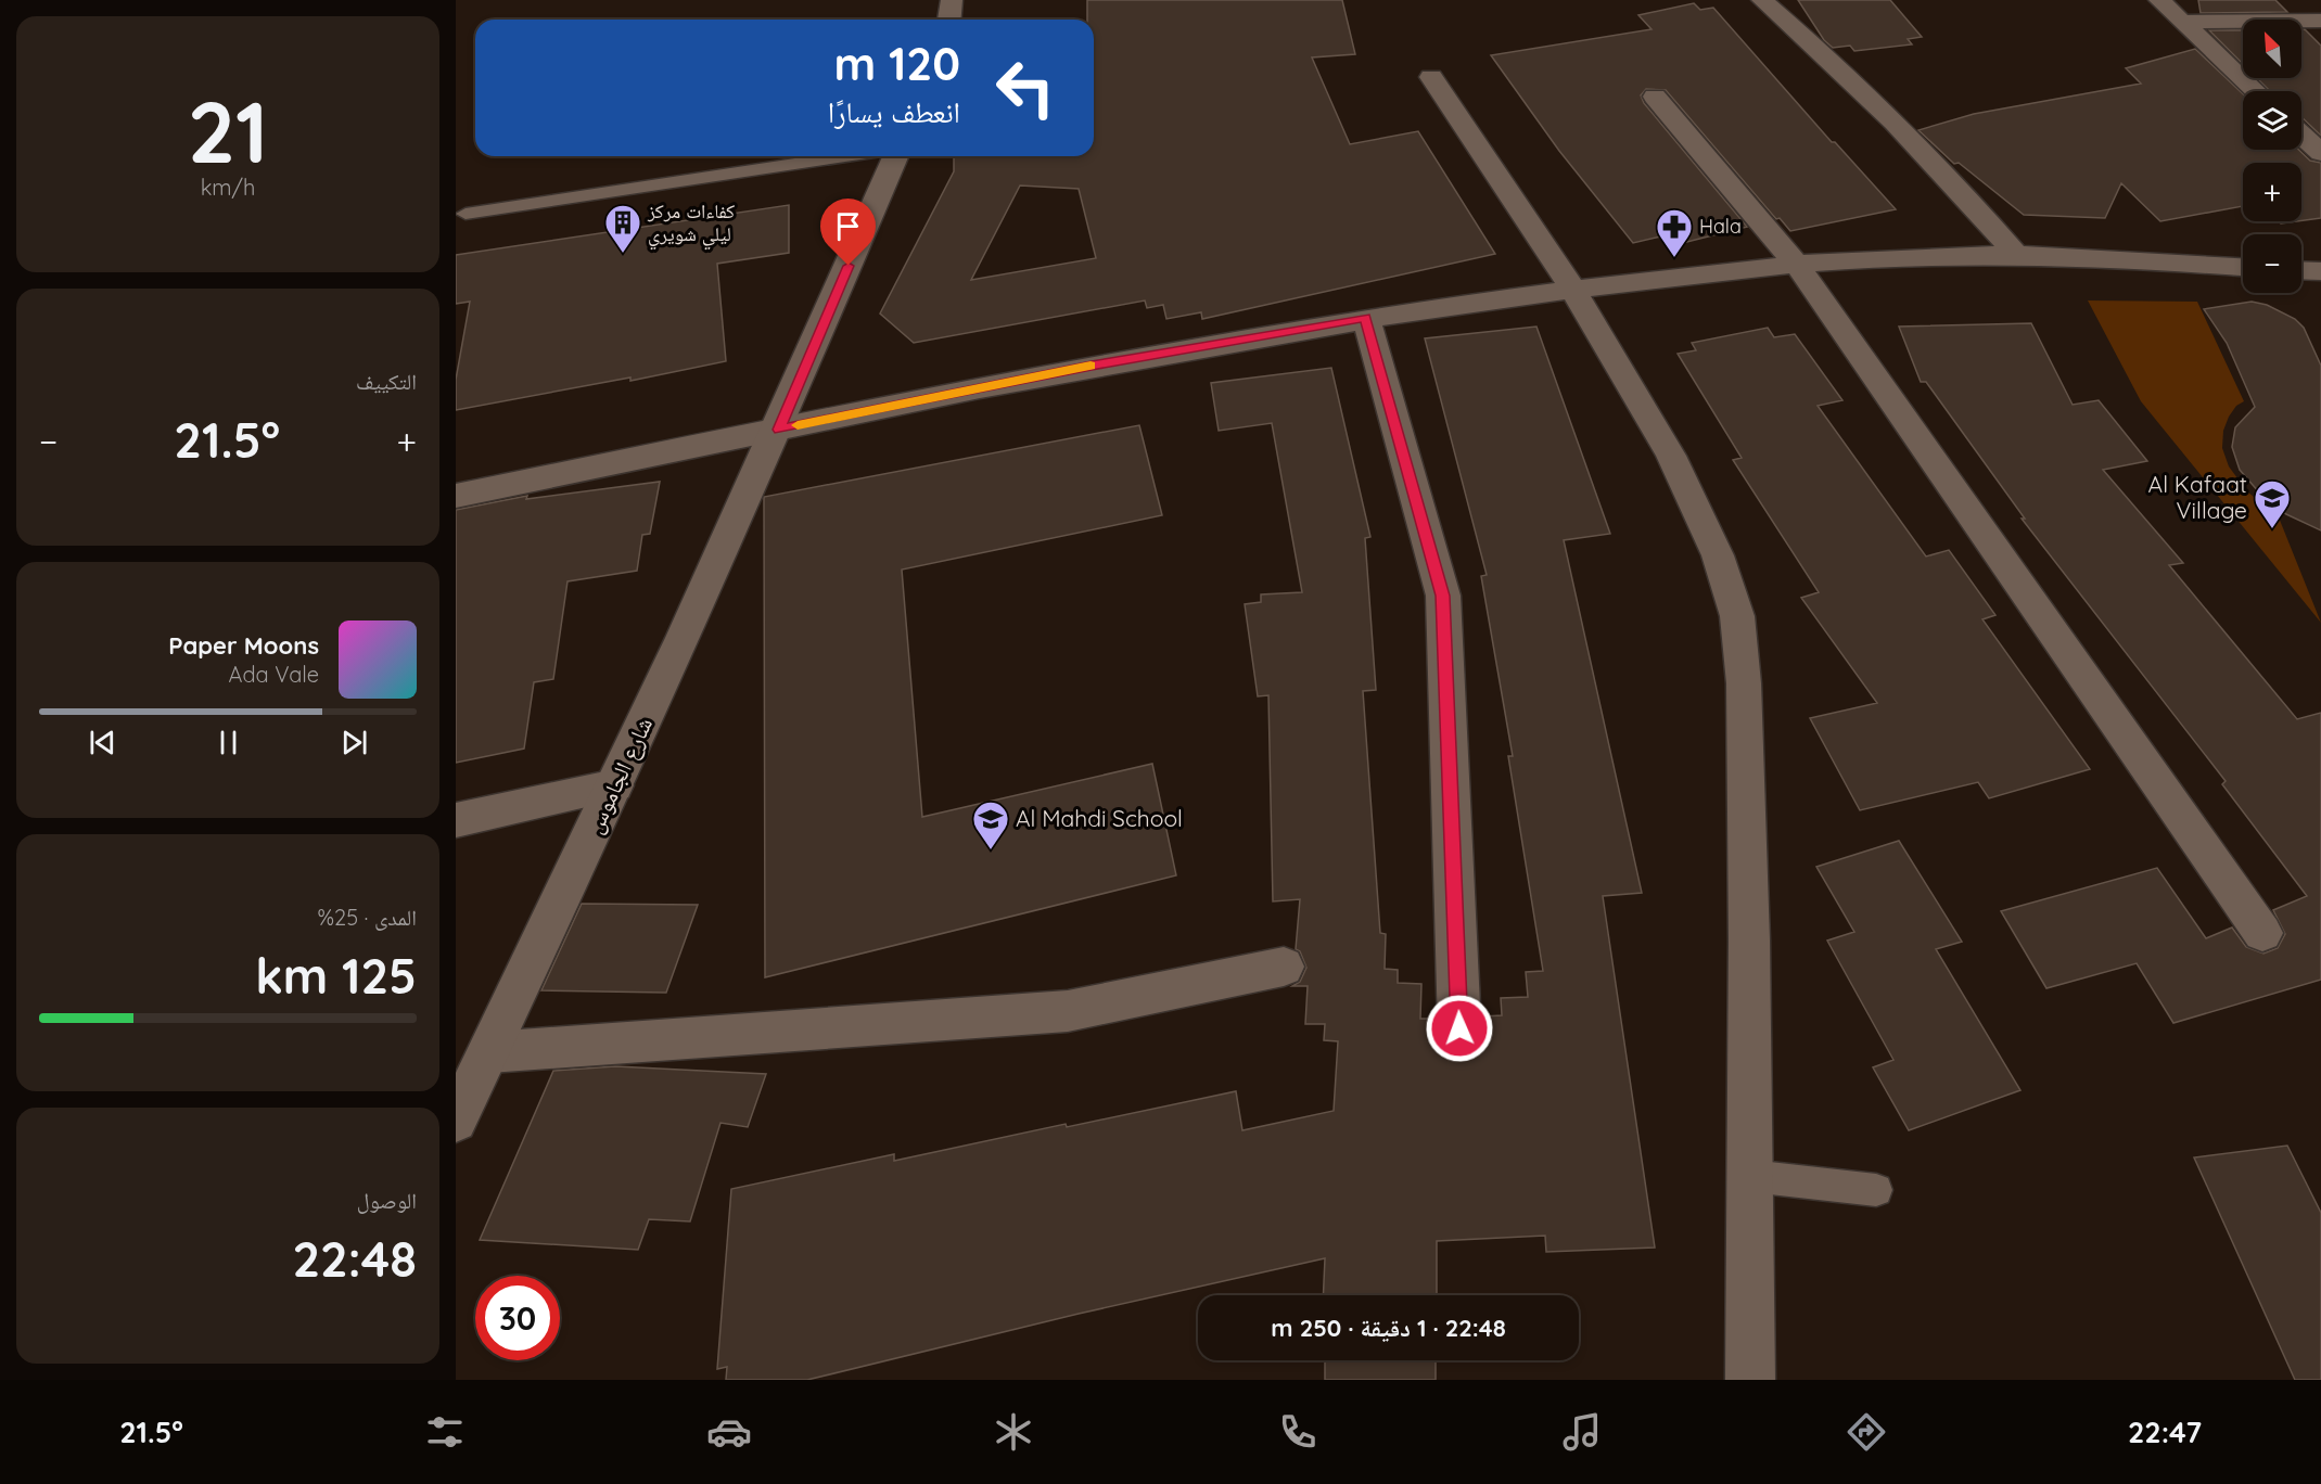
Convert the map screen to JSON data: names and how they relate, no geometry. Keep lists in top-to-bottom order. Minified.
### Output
{"streets":{"street":["شارع الجاموس"]},"places":{"building":["كفاءات مركز ليلي شويري"],"pharmacy":["Hala"],"school or university":["Al Kafaat Village","Al Mahdi School"]},"north":"top left","page":{"tile":[["21","km/h"],"التكييف",["المدى · 25%","125 km"],["الوصول","22:48"]],"map_buttons":["+","−"],"turn":["120 m","انعطف يسارًا"],"heat":["−","21.5°","+"],"song":["Paper Moons","Ada Vale"],"limit":"30","trip":"22:48 · 1 دقيقة · 250 m","tabs":["22:47","21.5°"]}}
